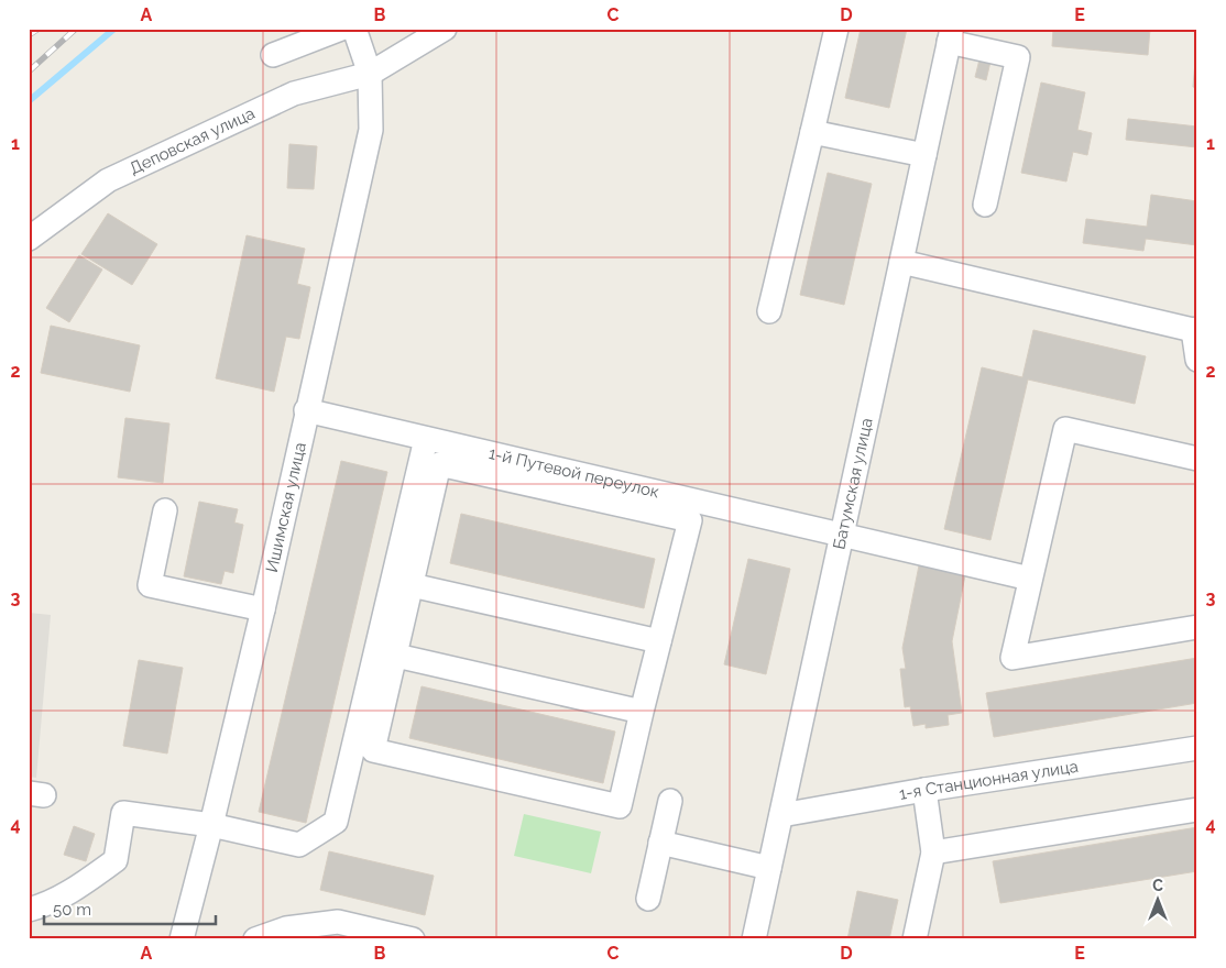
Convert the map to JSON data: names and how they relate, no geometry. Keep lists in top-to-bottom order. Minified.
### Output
{"streets":{"street":["Деповская улица","1-й Путевой переулок","Батумская улица","Ишимская улица","1-я Станционная улица"]},"crossings":[["Деповская улица","Ишимская улица"],["1-й Путевой переулок","Батумская улица"],["1-й Путевой переулок","Ишимская улица"],["Батумская улица","1-я Станционная улица"]],"scale_bar":"50 m","north":"top","grid":{"columns":["A","B","C","D","E"],"rows":["1","2","3","4"]}}
